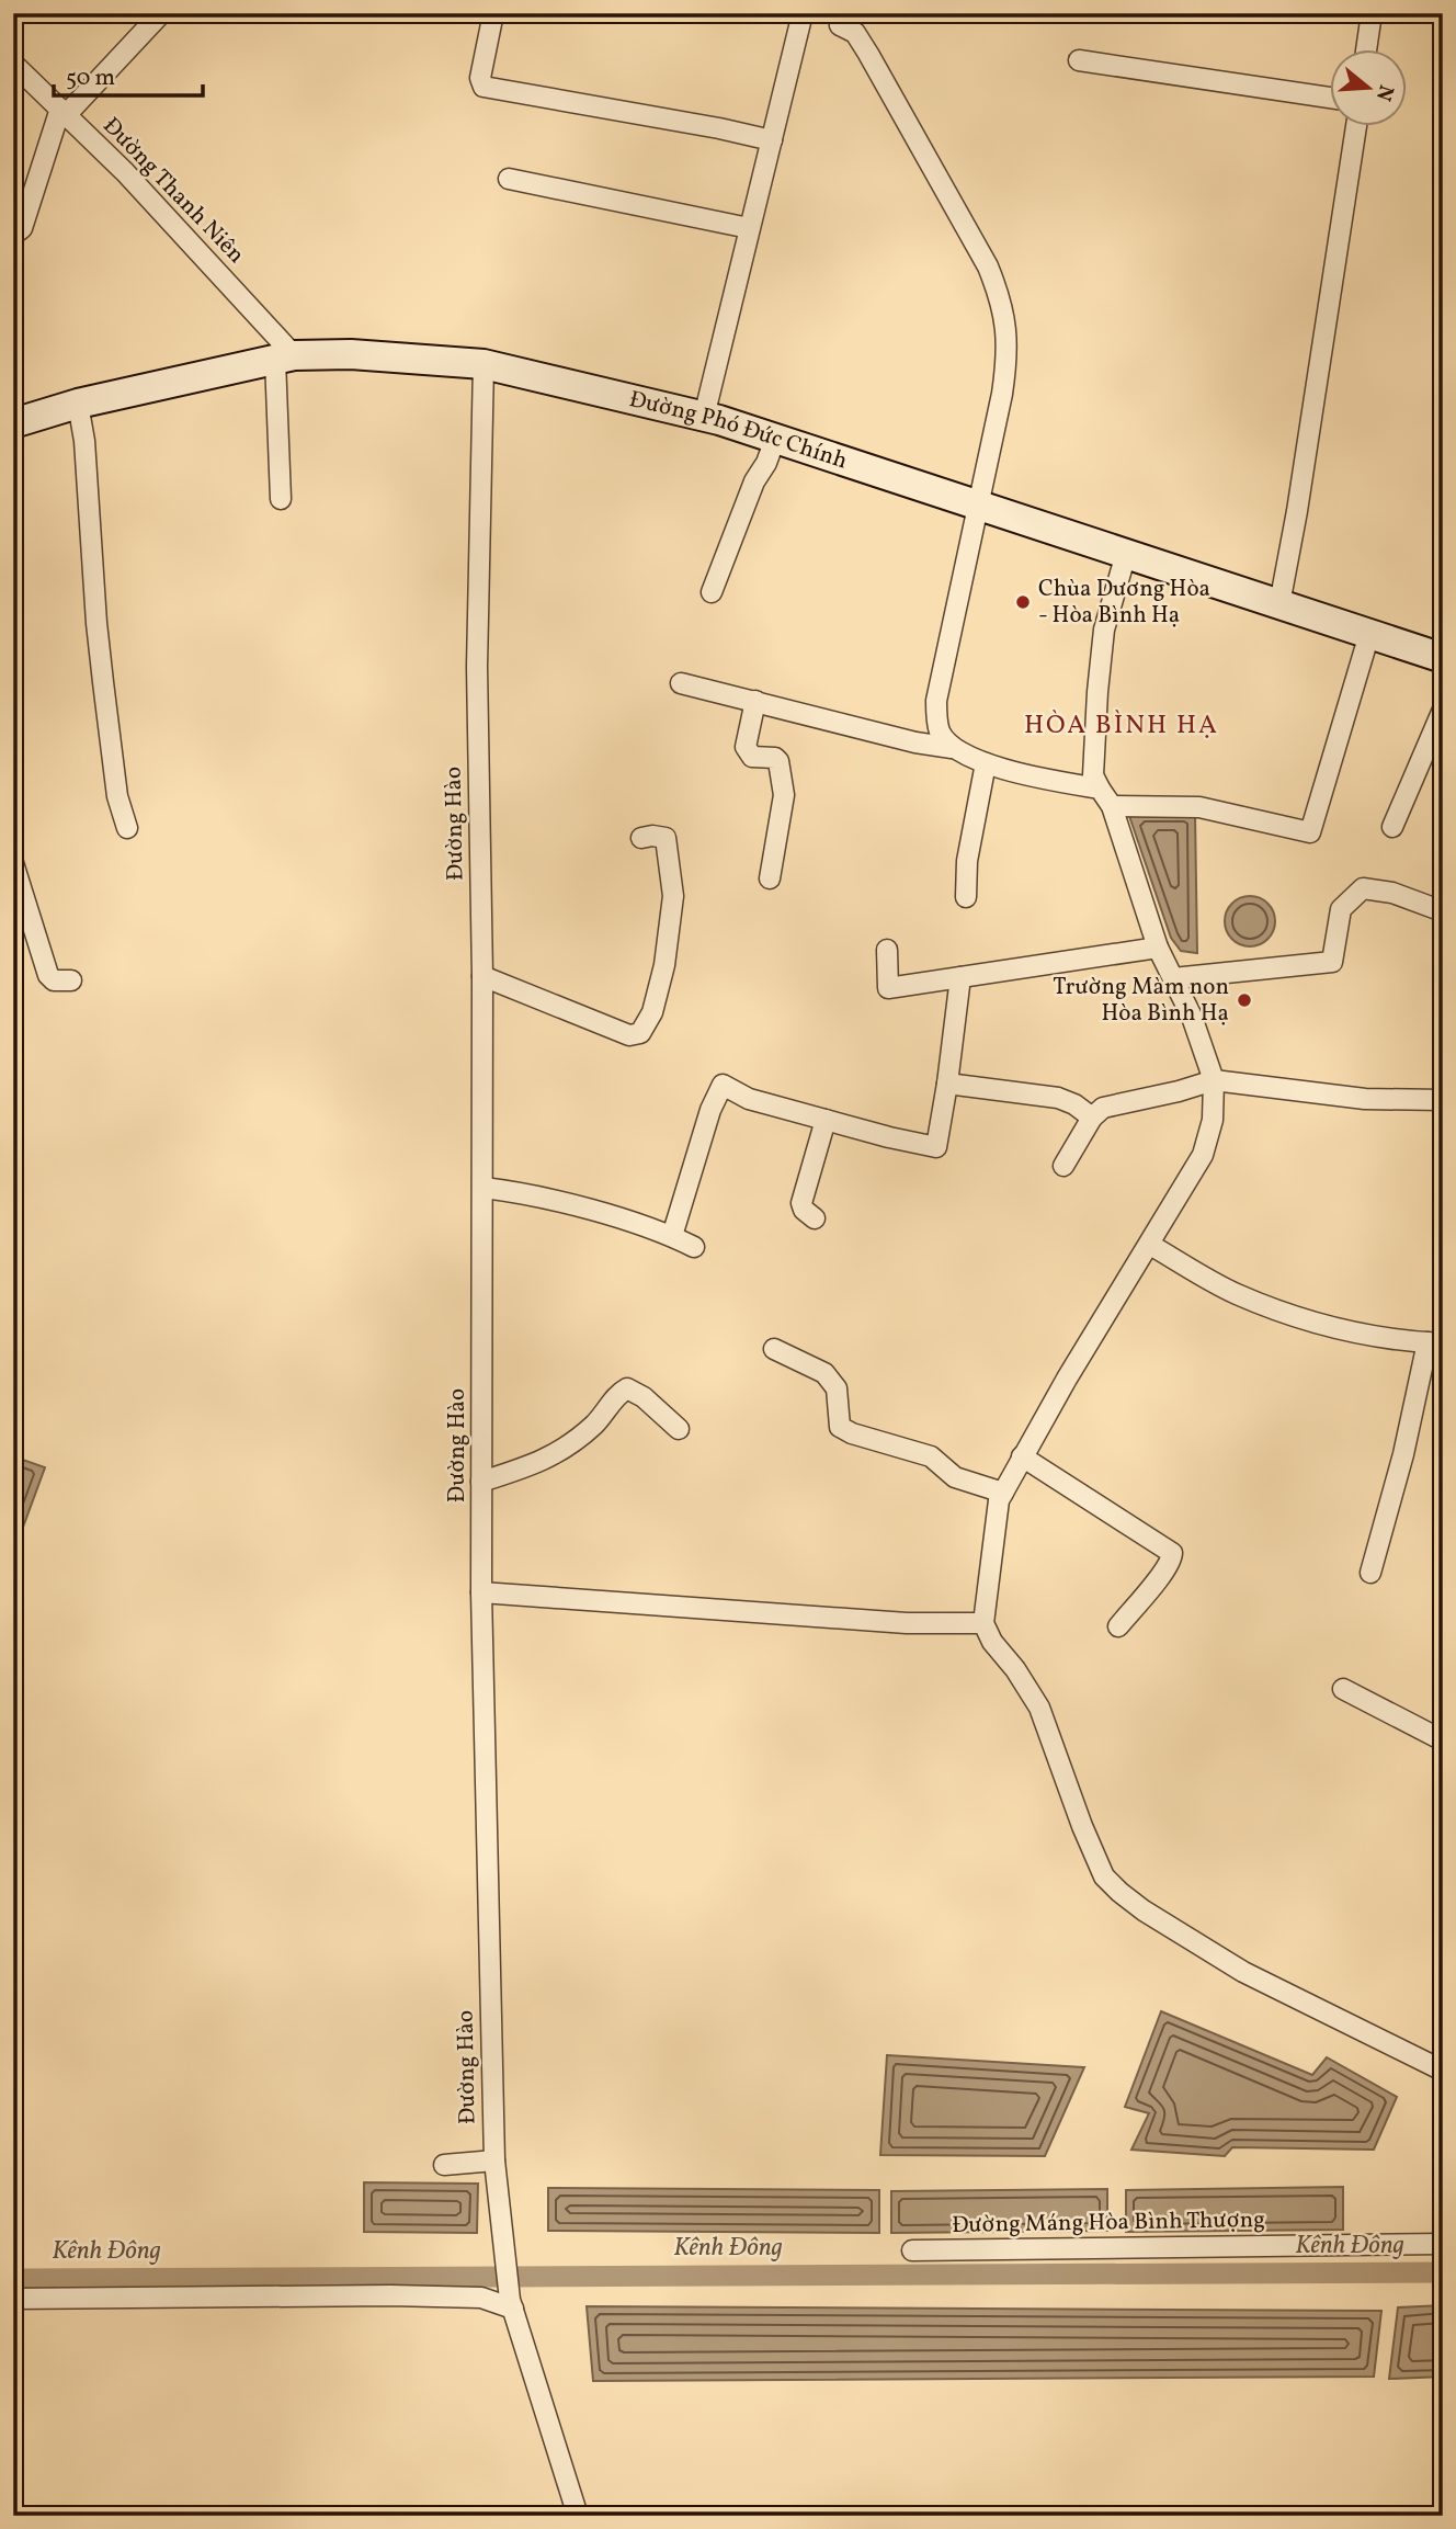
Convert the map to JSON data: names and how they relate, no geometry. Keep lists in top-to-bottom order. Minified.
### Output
{"streets":{"main road":["Đường Phó Đức Chính"],"street":["Đường Thanh Niên","Đường Hào","Đường Máng Hòa Bình Thượng"]},"crossings":[["Đường Thanh Niên","Đường Phó Đức Chính"],["Đường Phó Đức Chính","Đường Hào"]],"districts":["HÒA BÌNH HẠ"],"water":["Kênh Đông"],"places":["Chùa Dương Hòa - Hòa Bình Hạ","Trường Màm non Hòa Bình Hạ"],"scale_bar":"50 m","north":"right"}
